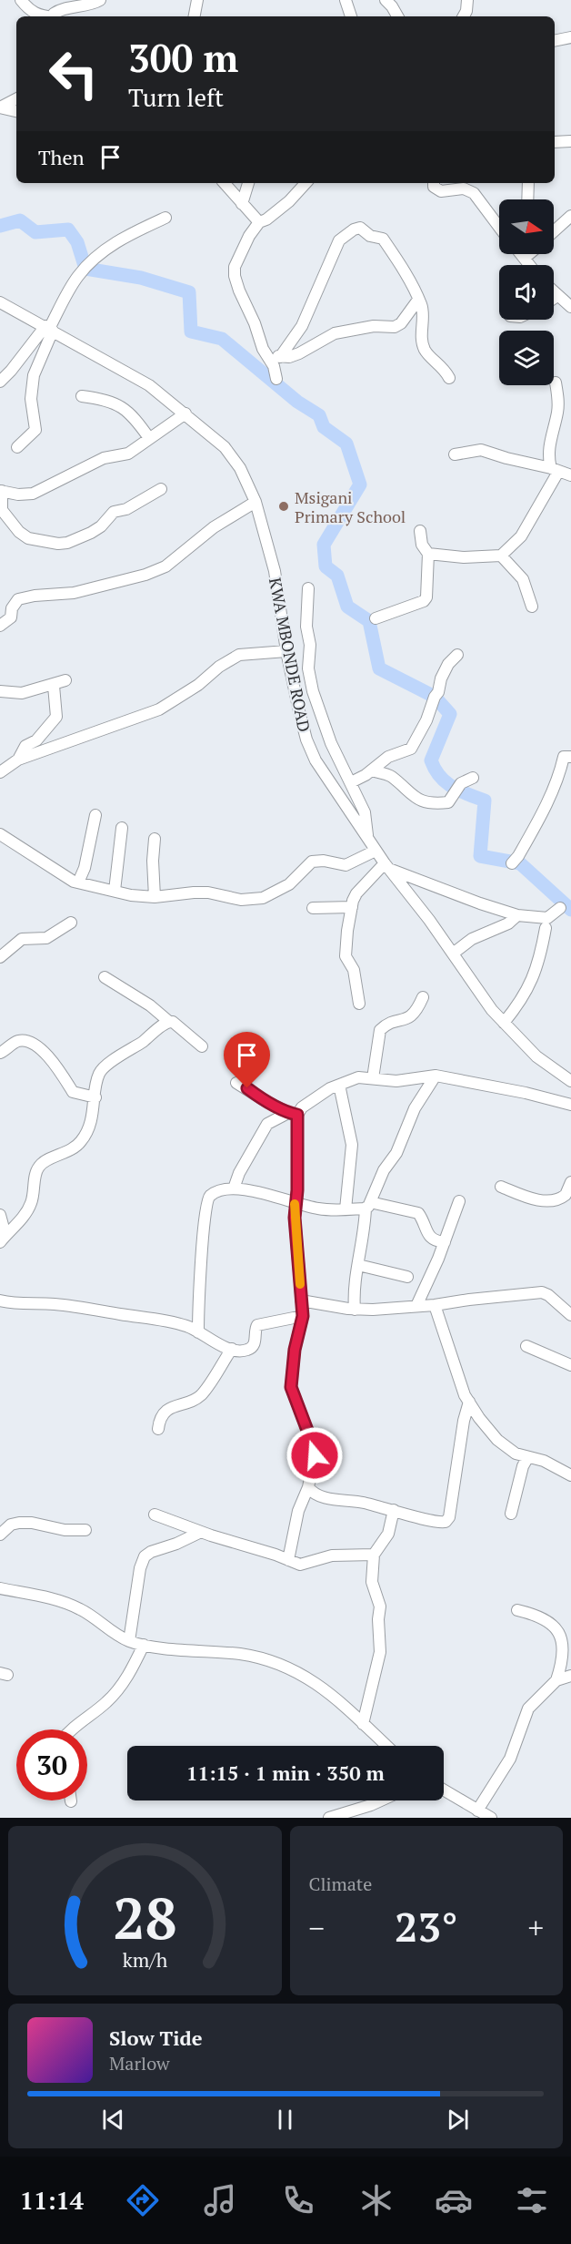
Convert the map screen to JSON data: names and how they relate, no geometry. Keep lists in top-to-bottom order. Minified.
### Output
{"streets":{"street":["KWA MBONDE ROAD"]},"places":["Msigani Primary School"],"north":"right","page":{"turn":["300 m","Turn left"],"then":"Then","limit":"30","trip":"11:15 · 1 min · 350 m","tile":"Climate","heat":["−","23°","+"],"song":["Slow Tide","Marlow"],"tabs":"11:14","gauge":["28","km/h"]}}
